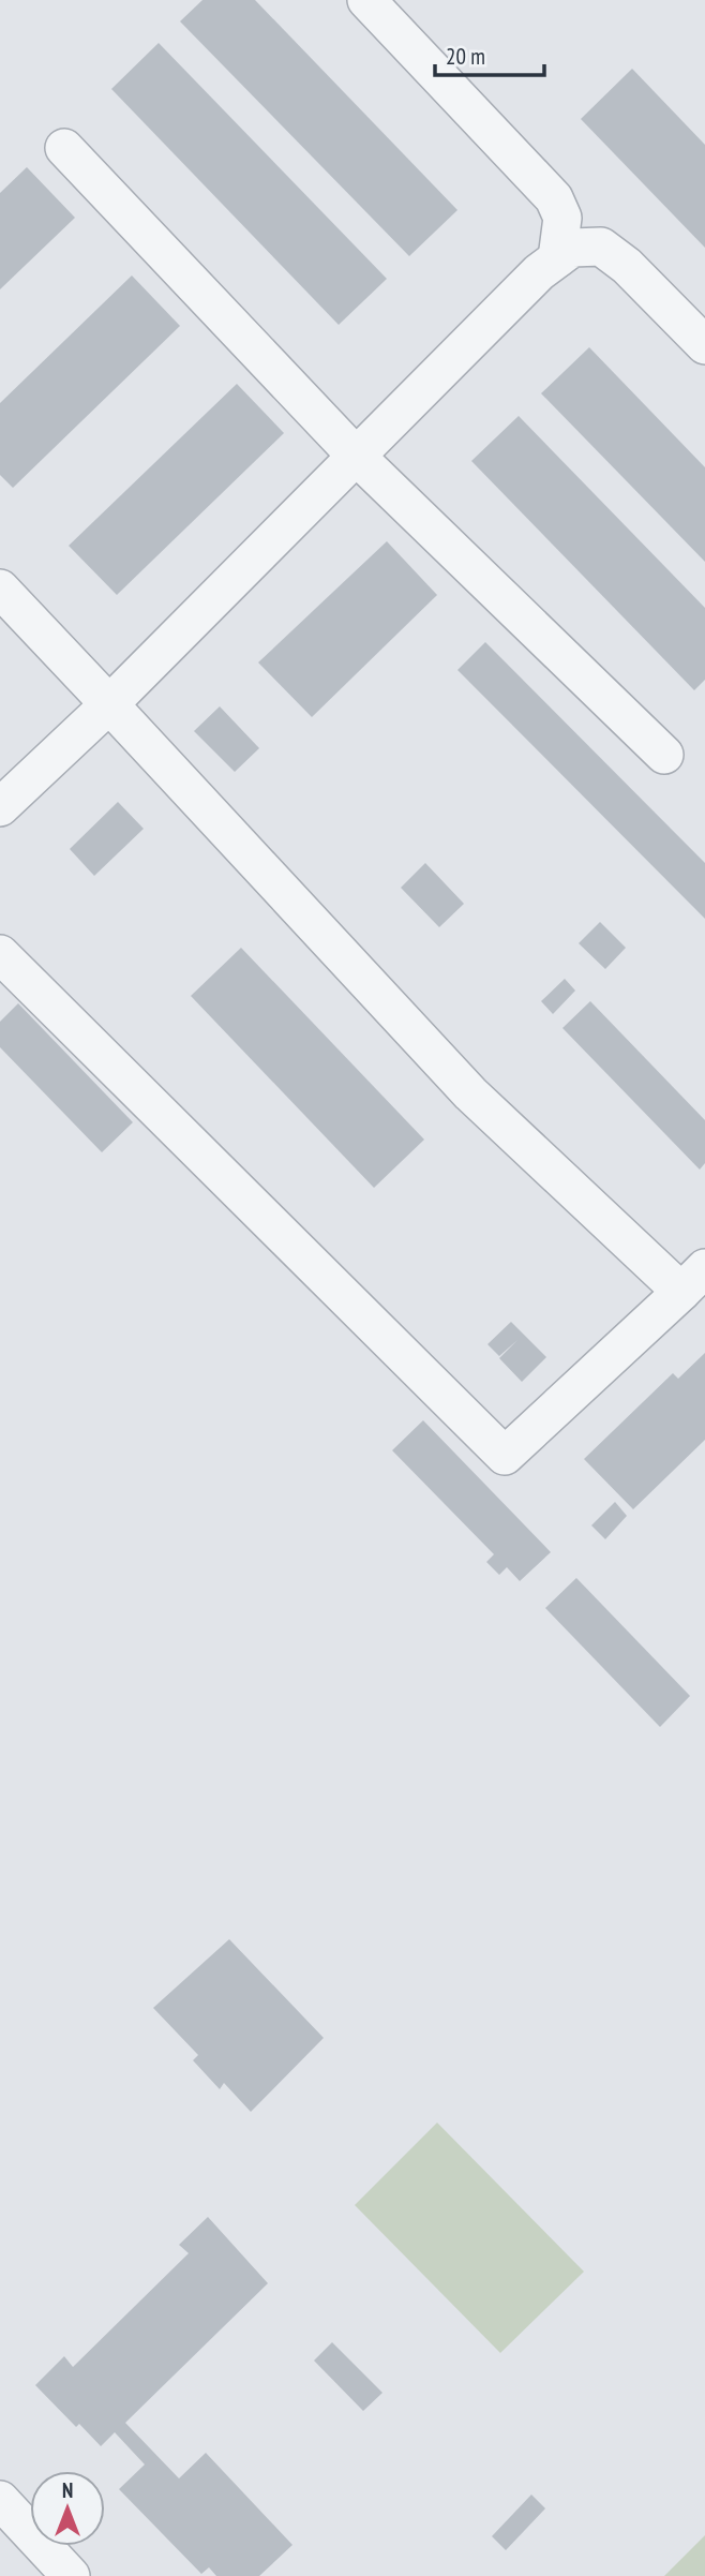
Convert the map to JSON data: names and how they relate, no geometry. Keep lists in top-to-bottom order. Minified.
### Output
{"scale_bar":"20 m","north":"top"}
